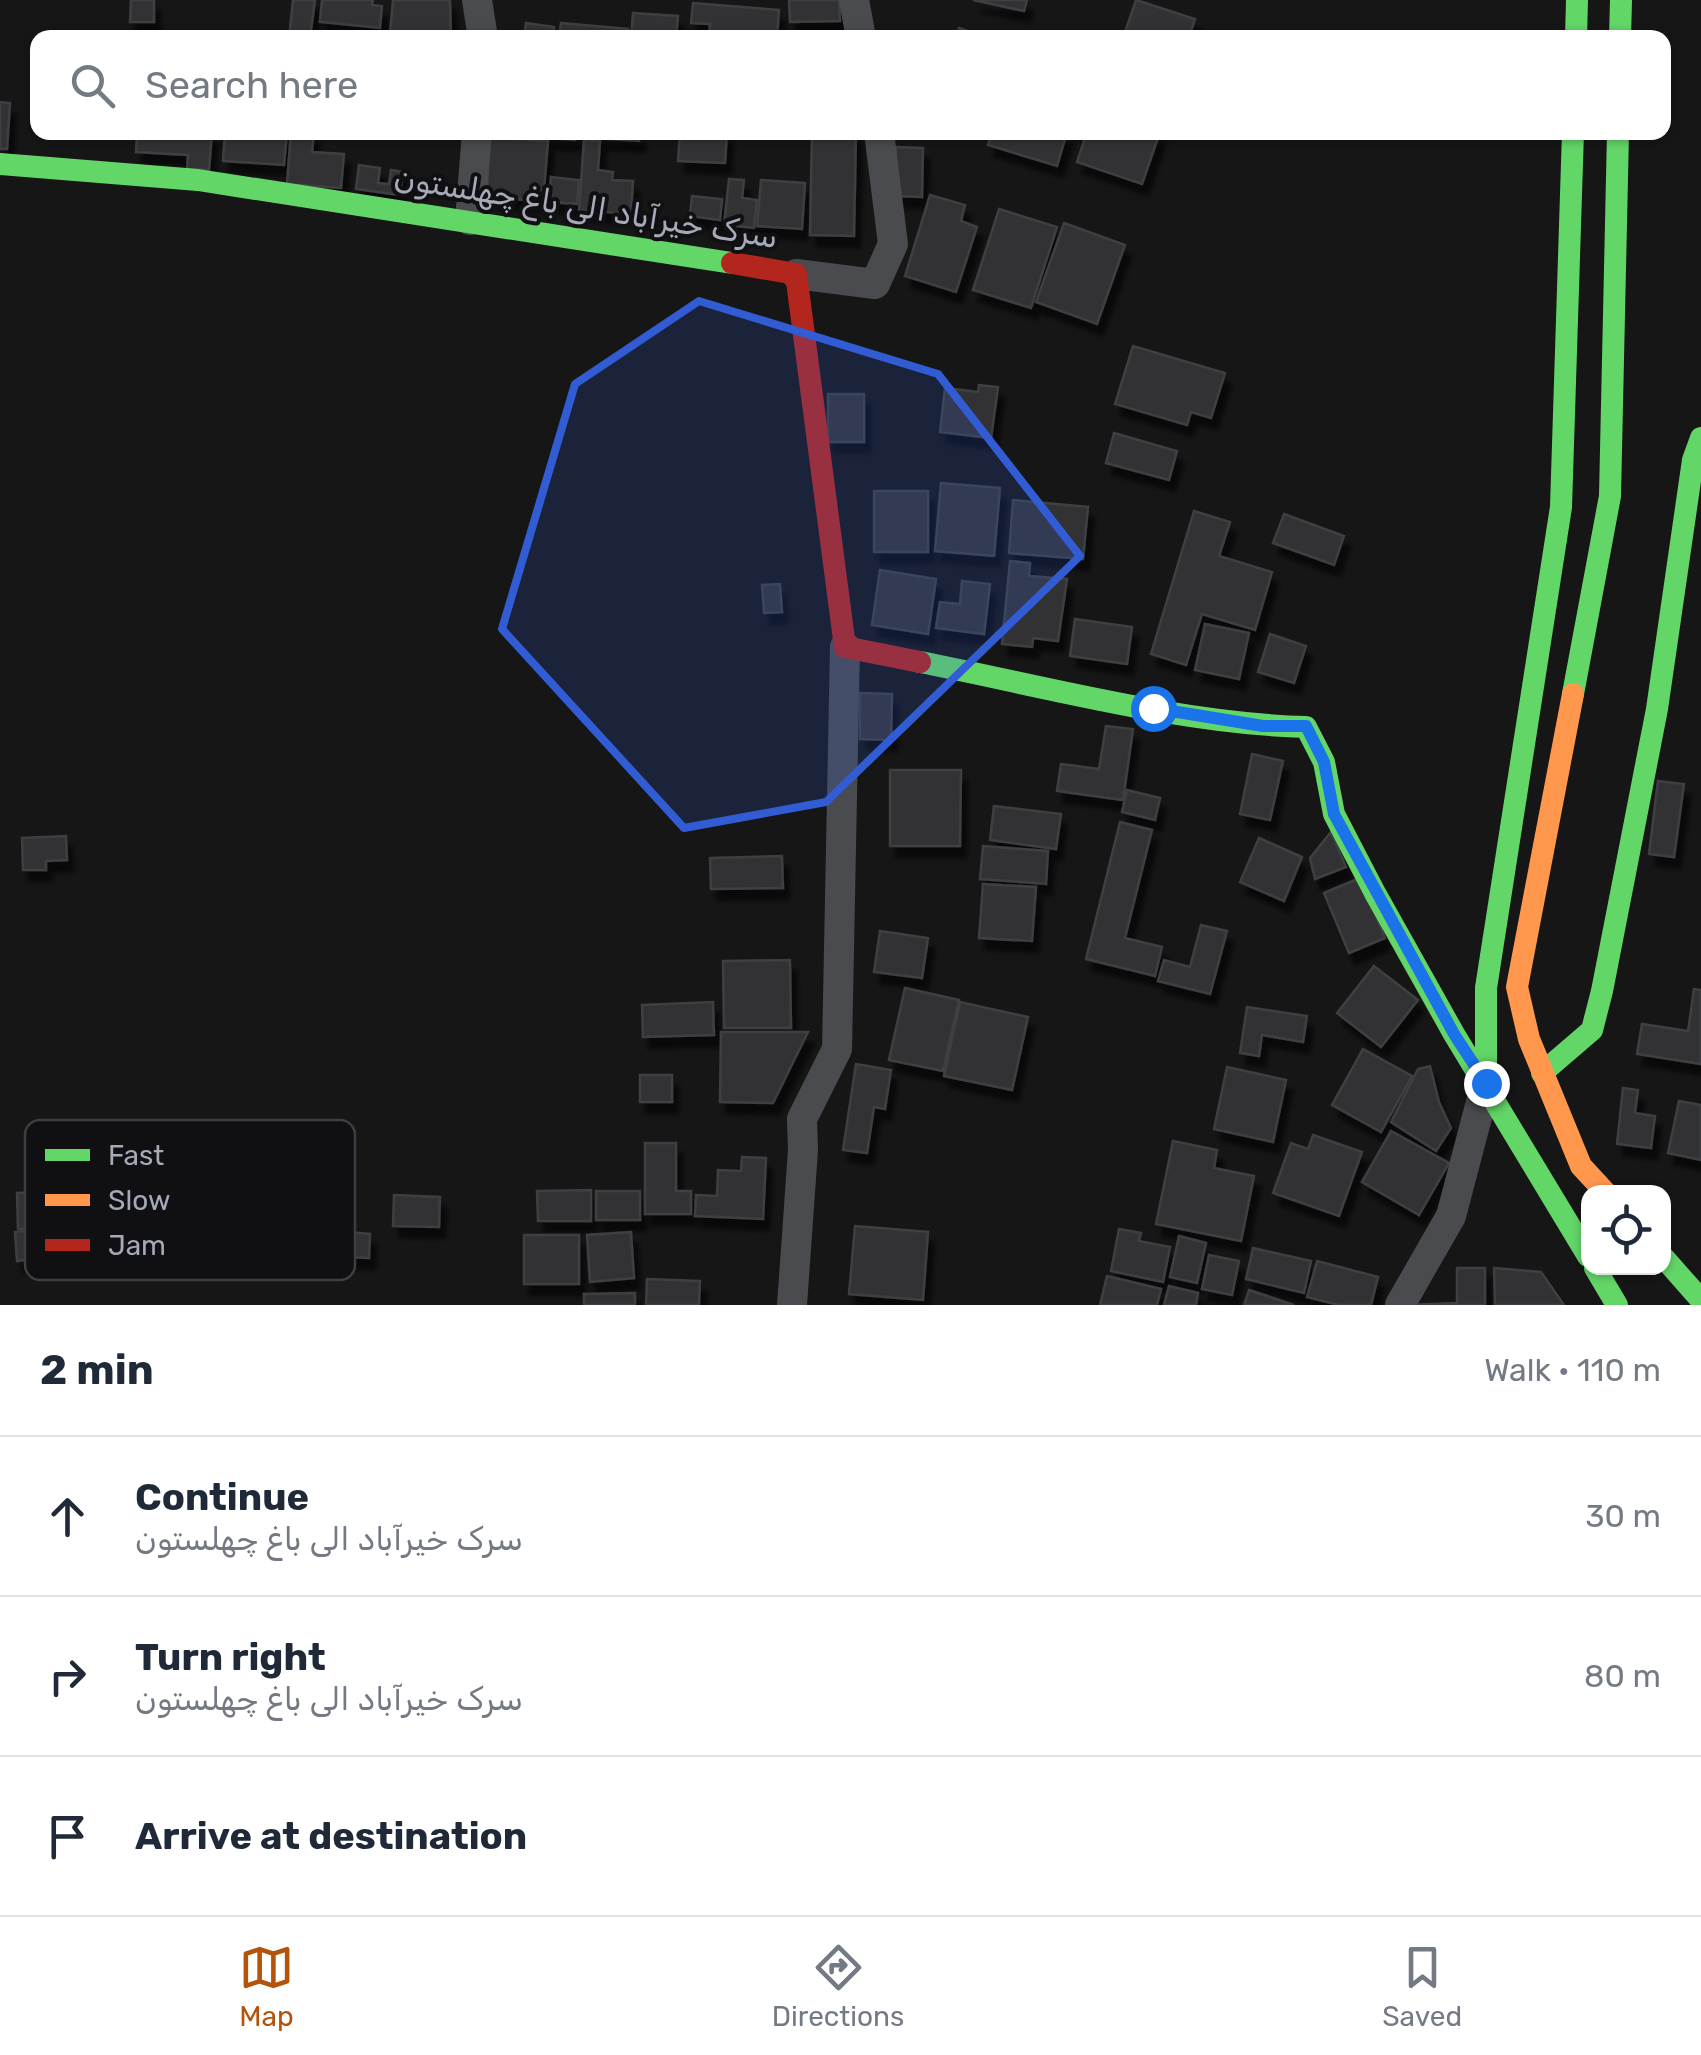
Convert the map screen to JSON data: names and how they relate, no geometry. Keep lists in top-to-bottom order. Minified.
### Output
{"streets":{"street":["سرک خیرآباد الی باغ چهلستون"]},"legend":["Fast","Slow","Jam"],"page":{"search":"Search here","heading":["2 min","Walk · 110 m"],"list":[["Continue","سرک خیرآباد الی باغ چهلستون","30 m"],["Turn right","سرک خیرآباد الی باغ چهلستون","80 m"],"Arrive at destination"],"nav":["Map","Directions","Saved"]}}
